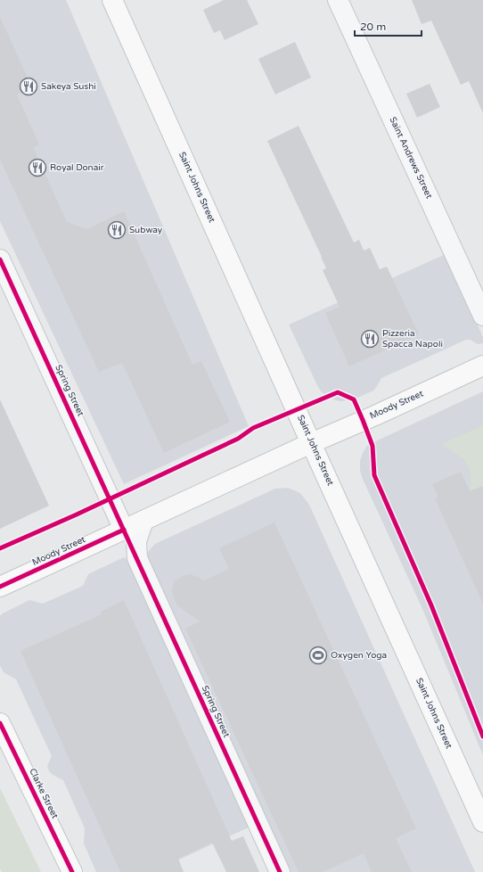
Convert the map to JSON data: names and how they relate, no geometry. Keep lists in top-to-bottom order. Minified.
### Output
{"streets":{"main road":["Saint Johns Street","Moody Street","Clarke Street"],"street":["Saint Andrews Street","Spring Street"]},"crossings":[["Saint Johns Street","Moody Street"],["Spring Street","Moody Street"]],"places":{"restaurant":["Sakeya Sushi","Royal Donair","Subway","Pizzeria Spacca Napoli"],"sports":["Oxygen Yoga"]},"scale_bar":"20 m"}
